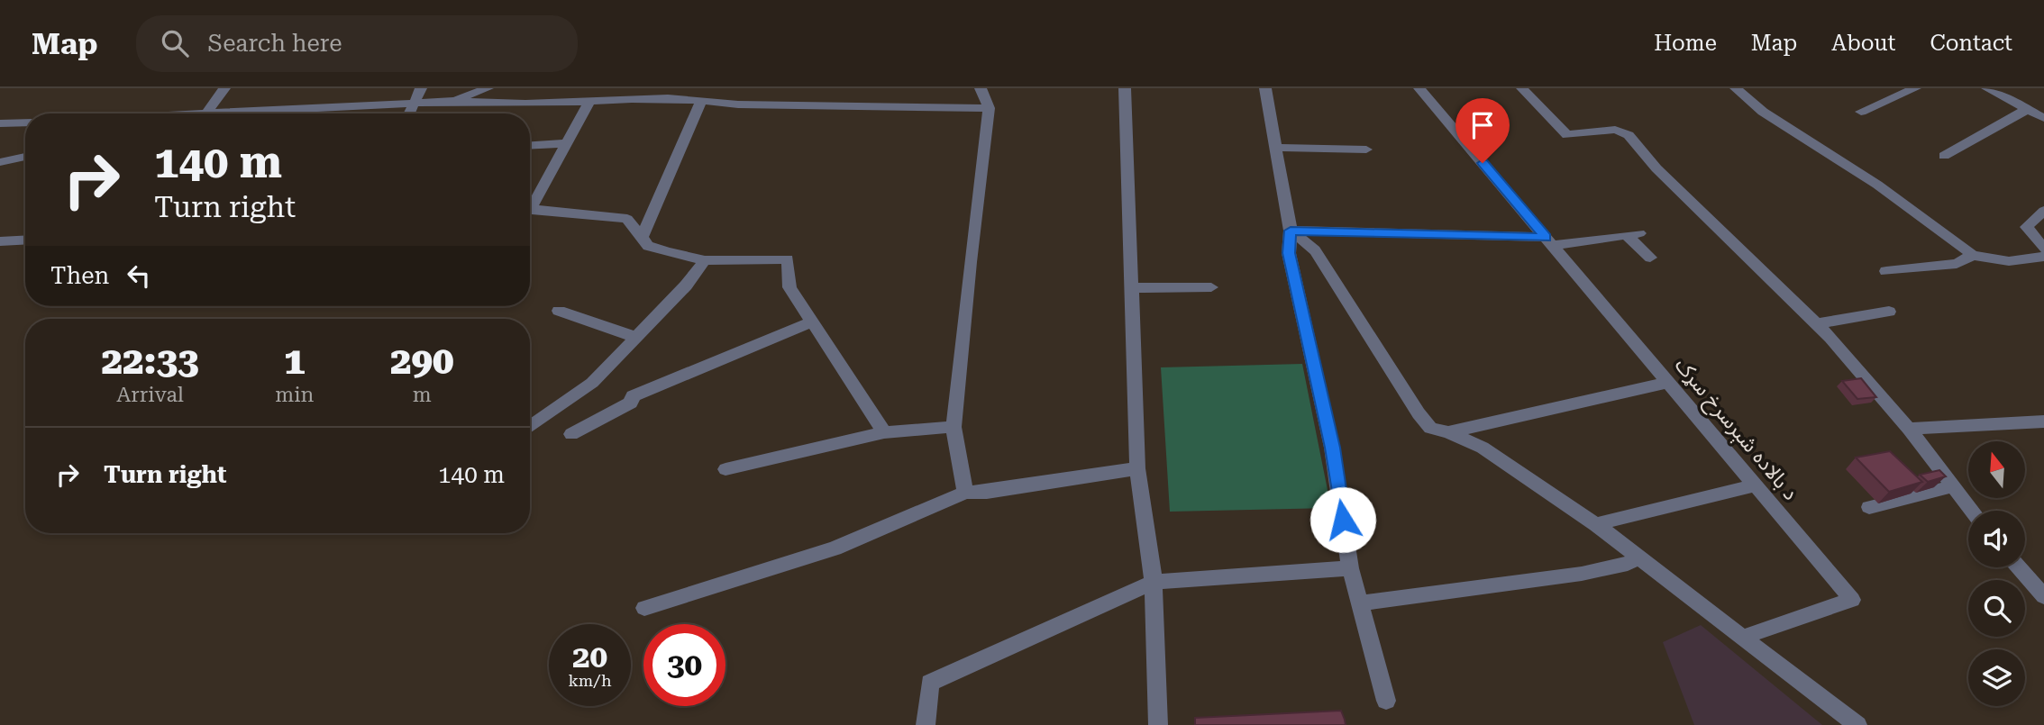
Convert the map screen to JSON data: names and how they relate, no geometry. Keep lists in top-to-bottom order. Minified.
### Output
{"streets":{"street":["د بالاده شېرسرخ سړک"]},"north":"top","page":{"header":"Map","search":"Search here","nav":["Home","Map","About","Contact"],"turn":["140 m","Turn right"],"then":"Then","eta":["22:33","Arrival","1","min","290","m"],"list":[{"name":"Turn right","value":"140 m"}],"speed":"20 km/h","limit":"30"}}
